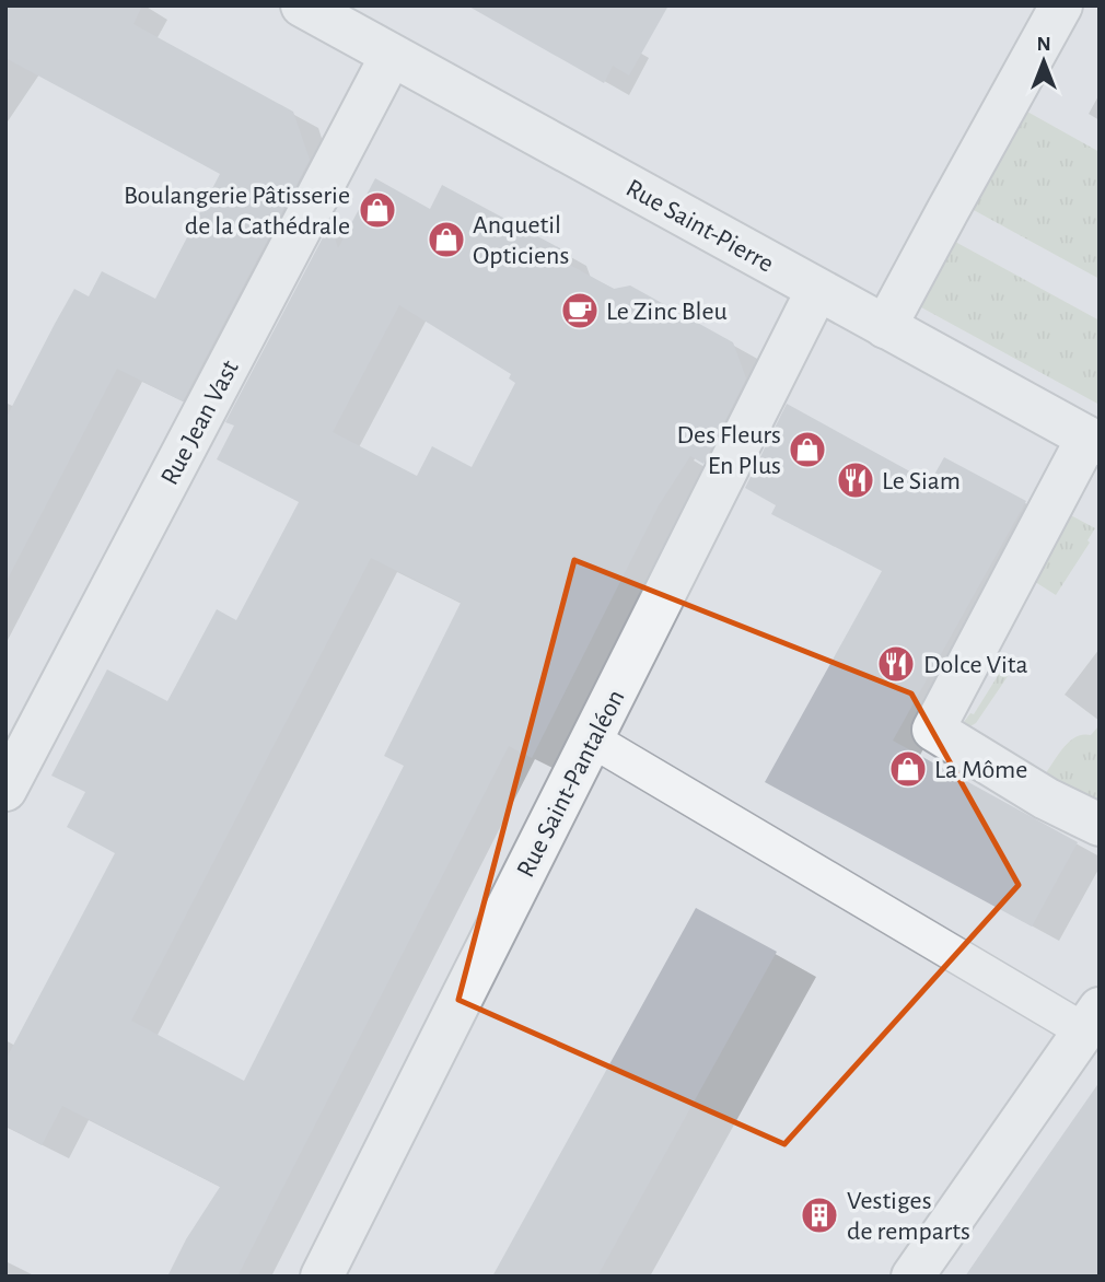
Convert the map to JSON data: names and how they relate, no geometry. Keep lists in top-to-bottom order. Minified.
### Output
{"streets":{"street":["Rue Saint-Pierre","Rue Jean Vast","Rue Saint-Pantaléon"]},"crossings":[["Rue Saint-Pierre","Rue Jean Vast"],["Rue Saint-Pierre","Rue Saint-Pantaléon"]],"places":{"shop":["Boulangerie Pâtisserie de la Cathédrale","Anquetil Opticiens","Des Fleurs En Plus","La Môme"],"cafe":["Le Zinc Bleu"],"restaurant":["Le Siam","Dolce Vita"],"building":["Vestiges de remparts"]},"north":"top"}
